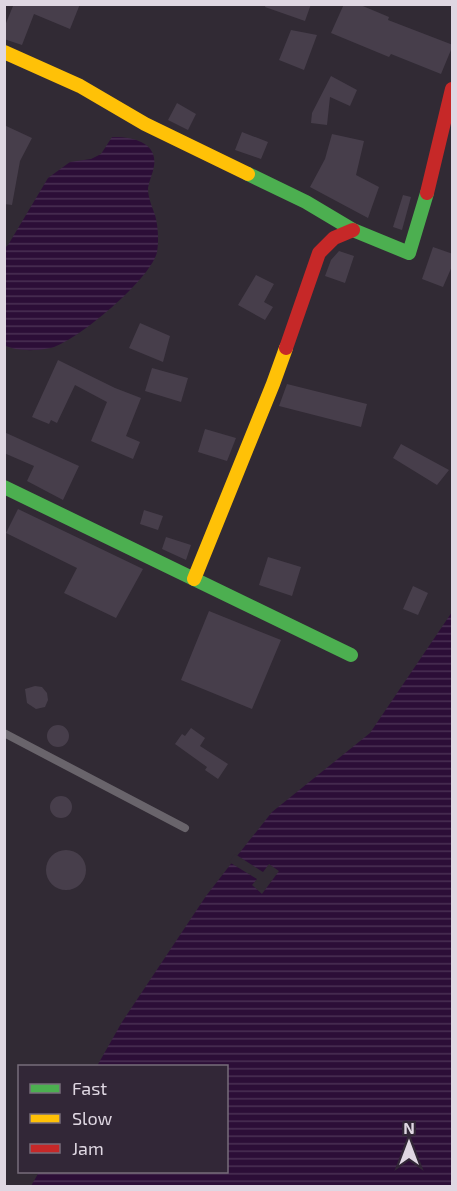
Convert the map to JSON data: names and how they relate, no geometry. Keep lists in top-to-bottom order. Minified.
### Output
{"legend":["Fast","Slow","Jam"],"north":"top"}
